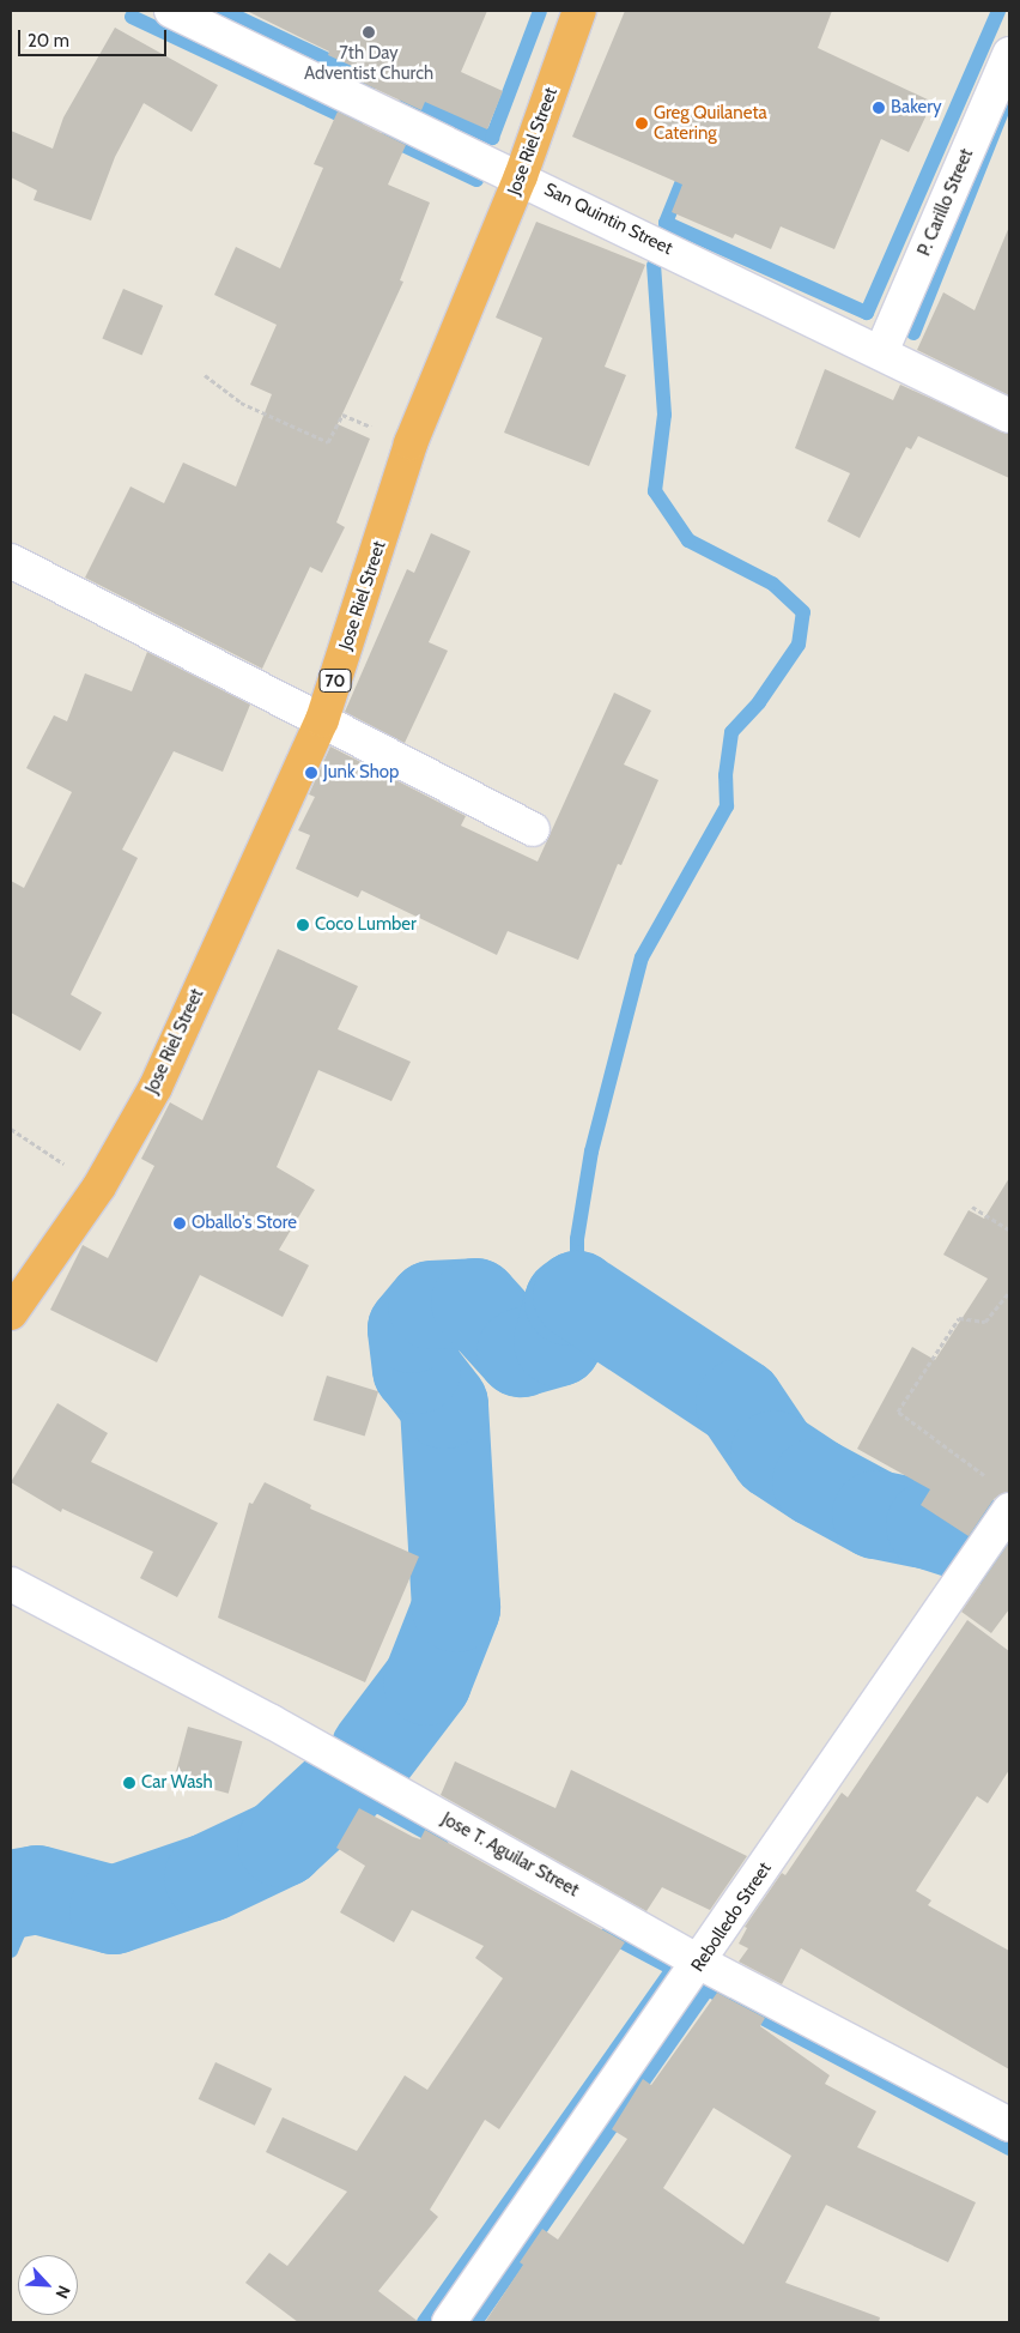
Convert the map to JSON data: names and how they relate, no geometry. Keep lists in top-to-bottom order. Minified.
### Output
{"streets":{"highway":["Jose Riel Street","70"],"street":["P. Carillo Street","San Quintin Street","Jose T. Aguilar Street","Rebolledo Street"]},"crossings":[["Jose Riel Street","San Quintin Street"],["P. Carillo Street","San Quintin Street"],["Jose T. Aguilar Street","Rebolledo Street"]],"places":["7th Day Adventist Church","Bakery","Greg Quilaneta Catering","Junk Shop","Coco Lumber","Oballo's Store","Car Wash"],"scale_bar":"20 m","north":"bottom right"}
